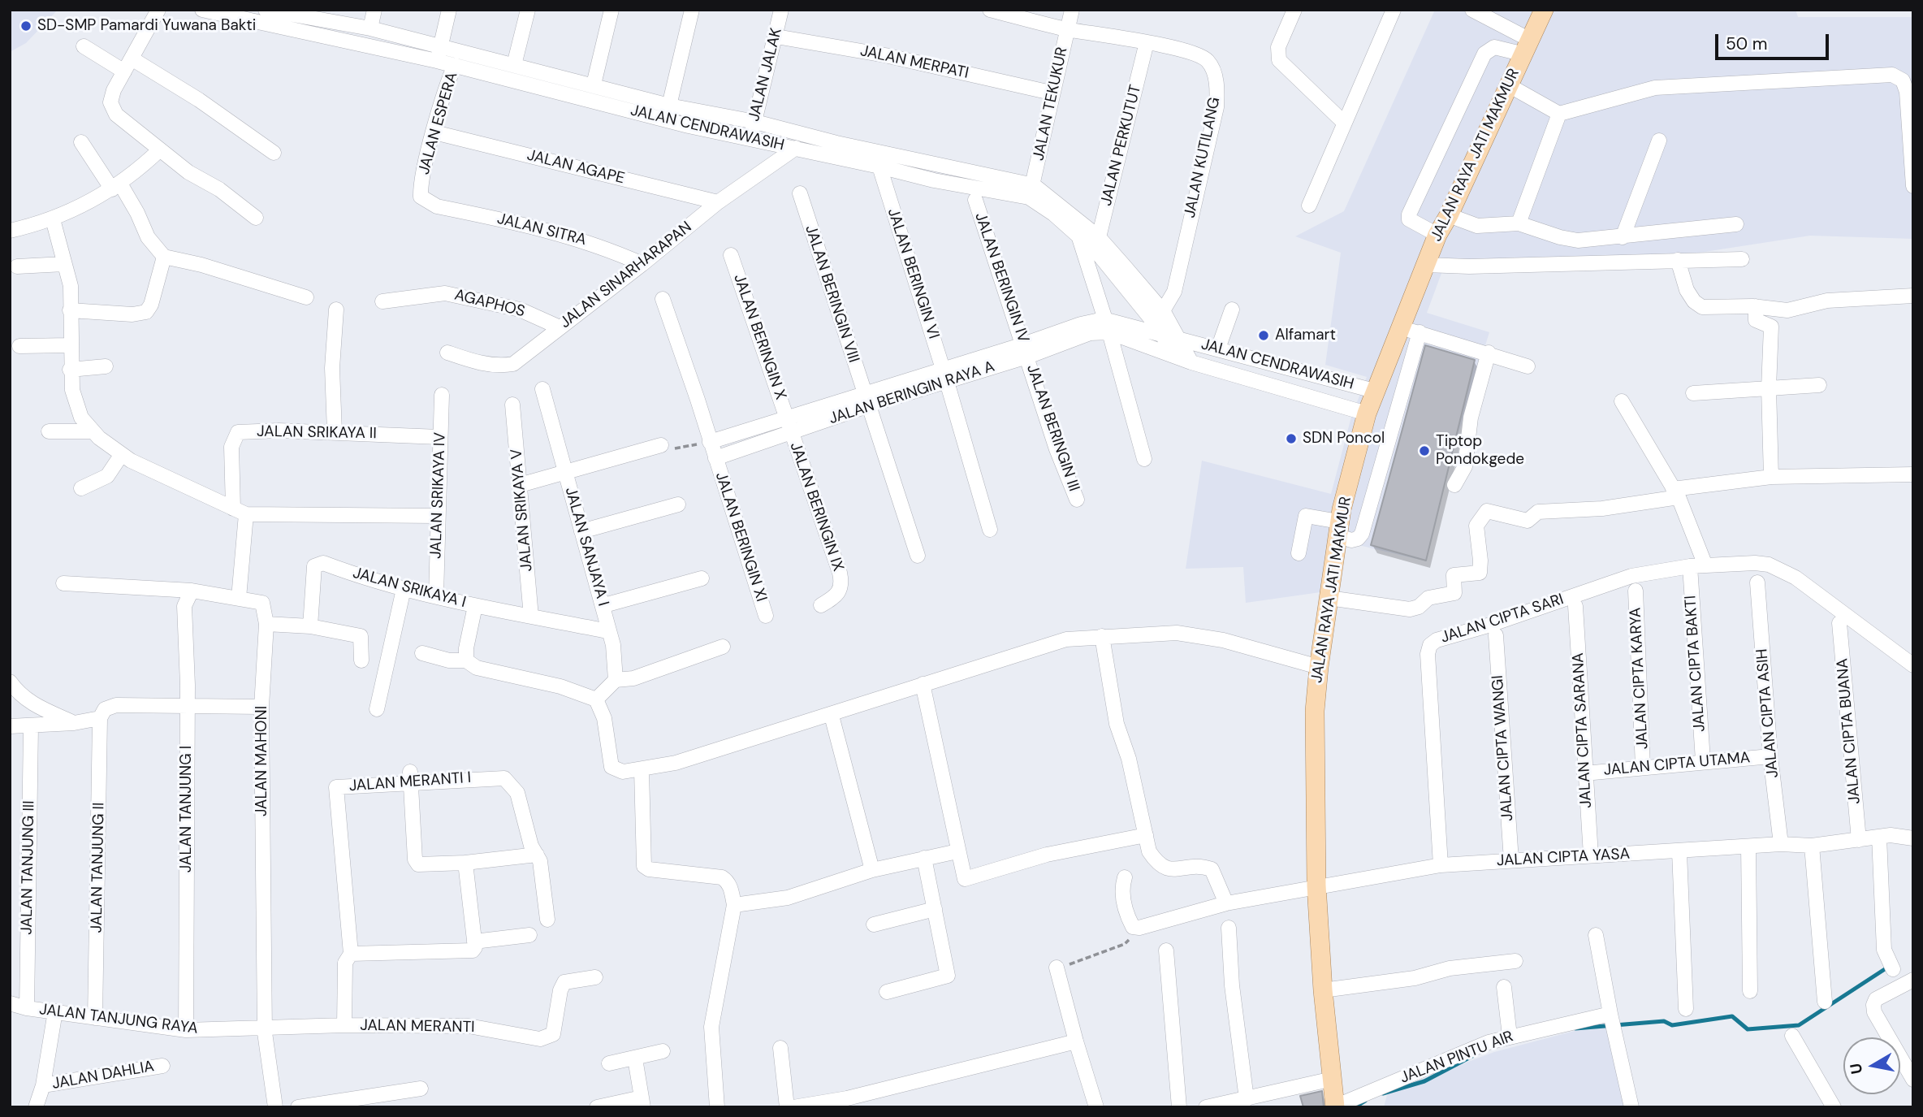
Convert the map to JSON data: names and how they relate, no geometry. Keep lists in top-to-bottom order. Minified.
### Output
{"streets":{"main road":["JALAN RAYA JATI MAKMUR"],"street":["JALAN MERPATI","JALAN JALAK","JALAN TEKUKUR","JALAN ESPERA","JALAN CENDRAWASIH","JALAN PERKUTUT","JALAN KUTILANG","JALAN AGAPE","JALAN SITRA","JALAN BERINGIN VI","JALAN SINARHARAPAN","JALAN BERINGIN IV","JALAN BERINGIN VIII","AGAPHOS","JALAN BERINGIN X","JALAN BERINGIN III","JALAN SRIKAYA II","JALAN SRIKAYA IV","JALAN BERINGIN IX","JALAN SRIKAYA V","JALAN BERINGIN XI","JALAN SANJAYA I","JALAN SRIKAYA I","JALAN CIPTA SARI","JALAN CIPTA BAKTI","JALAN CIPTA KARYA","JALAN CIPTA ASIH","JALAN CIPTA SARANA","JALAN CIPTA BUANA","JALAN CIPTA WANGI","JALAN MAHONI","JALAN CIPTA UTAMA","JALAN MERANTI I","JALAN TANJUNG I","JALAN CIPTA YASA","JALAN TANJUNG III","JALAN TANJUNG II","JALAN TANJUNG RAYA","JALAN MERANTI","JALAN PINTU AIR","JALAN DAHLIA"]},"crossings":[["JALAN MERPATI","JALAN JALAK"],["JALAN MERPATI","JALAN TEKUKUR"],["JALAN JALAK","JALAN CENDRAWASIH"],["JALAN TEKUKUR","JALAN CENDRAWASIH"],["JALAN TEKUKUR","JALAN KUTILANG"],["JALAN ESPERA","JALAN CENDRAWASIH"],["JALAN ESPERA","JALAN AGAPE"],["JALAN ESPERA","JALAN SITRA"],["JALAN CENDRAWASIH","JALAN PERKUTUT"],["JALAN CENDRAWASIH","JALAN RAYA JATI MAKMUR"],["JALAN CENDRAWASIH","JALAN KUTILANG"],["JALAN CENDRAWASIH","JALAN BERINGIN VI"],["JALAN CENDRAWASIH","JALAN SINARHARAPAN"],["JALAN PERKUTUT","JALAN KUTILANG"],["JALAN RAYA JATI MAKMUR","JALAN CIPTA YASA"],["JALAN RAYA JATI MAKMUR","JALAN PINTU AIR"],["JALAN AGAPE","JALAN SINARHARAPAN"],["JALAN SITRA","JALAN SINARHARAPAN"],["JALAN SINARHARAPAN","AGAPHOS"],["JALAN BERINGIN IV","JALAN BERINGIN III"],["JALAN BERINGIN X","JALAN BERINGIN IX"],["JALAN SRIKAYA II","JALAN SRIKAYA IV"],["JALAN SRIKAYA IV","JALAN SRIKAYA I"],["JALAN SRIKAYA V","JALAN SRIKAYA I"],["JALAN SANJAYA I","JALAN SRIKAYA I"],["JALAN CIPTA SARI","JALAN CIPTA BAKTI"],["JALAN CIPTA SARI","JALAN CIPTA YASA"],["JALAN CIPTA BAKTI","JALAN CIPTA UTAMA"],["JALAN CIPTA KARYA","JALAN CIPTA UTAMA"],["JALAN CIPTA ASIH","JALAN CIPTA UTAMA"],["JALAN CIPTA ASIH","JALAN CIPTA YASA"],["JALAN CIPTA SARANA","JALAN CIPTA UTAMA"],["JALAN CIPTA SARANA","JALAN CIPTA YASA"],["JALAN CIPTA BUANA","JALAN CIPTA YASA"],["JALAN CIPTA WANGI","JALAN CIPTA YASA"],["JALAN MAHONI","JALAN TANJUNG RAYA"],["JALAN MAHONI","JALAN MERANTI"],["JALAN MERANTI I","JALAN MERANTI"],["JALAN TANJUNG I","JALAN TANJUNG RAYA"],["JALAN TANJUNG III","JALAN TANJUNG RAYA"],["JALAN TANJUNG II","JALAN TANJUNG RAYA"],["JALAN TANJUNG RAYA","JALAN MERANTI"]],"places":["SD-SMP Pamardi Yuwana Bakti","Alfamart","SDN Poncol","Tiptop Pondokgede"],"scale_bar":"50 m","north":"left"}
